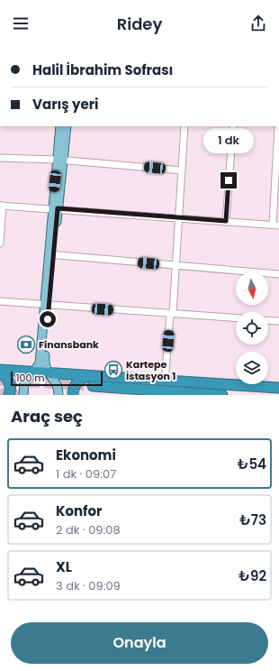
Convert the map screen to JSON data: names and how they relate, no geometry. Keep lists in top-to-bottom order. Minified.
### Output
{"places":{"bank":["Finansbank"],"bus stop":["Kartepe İstasyon 1"]},"scale_bar":"100 m","north":"bottom","page":{"header":"Ridey","banner":["Halil İbrahim Sofrası","Varış yeri"],"bubble":"1 dk","scale":"100 m","heading":"Araç seç","list":[{"name":"Ekonomi","note":"1 dk · 09:07","value":"₺54"},{"name":"Konfor","note":"2 dk · 09:08","value":"₺73"},{"name":"XL","note":"3 dk · 09:09","value":"₺92"}],"buttons":"Onayla"}}
